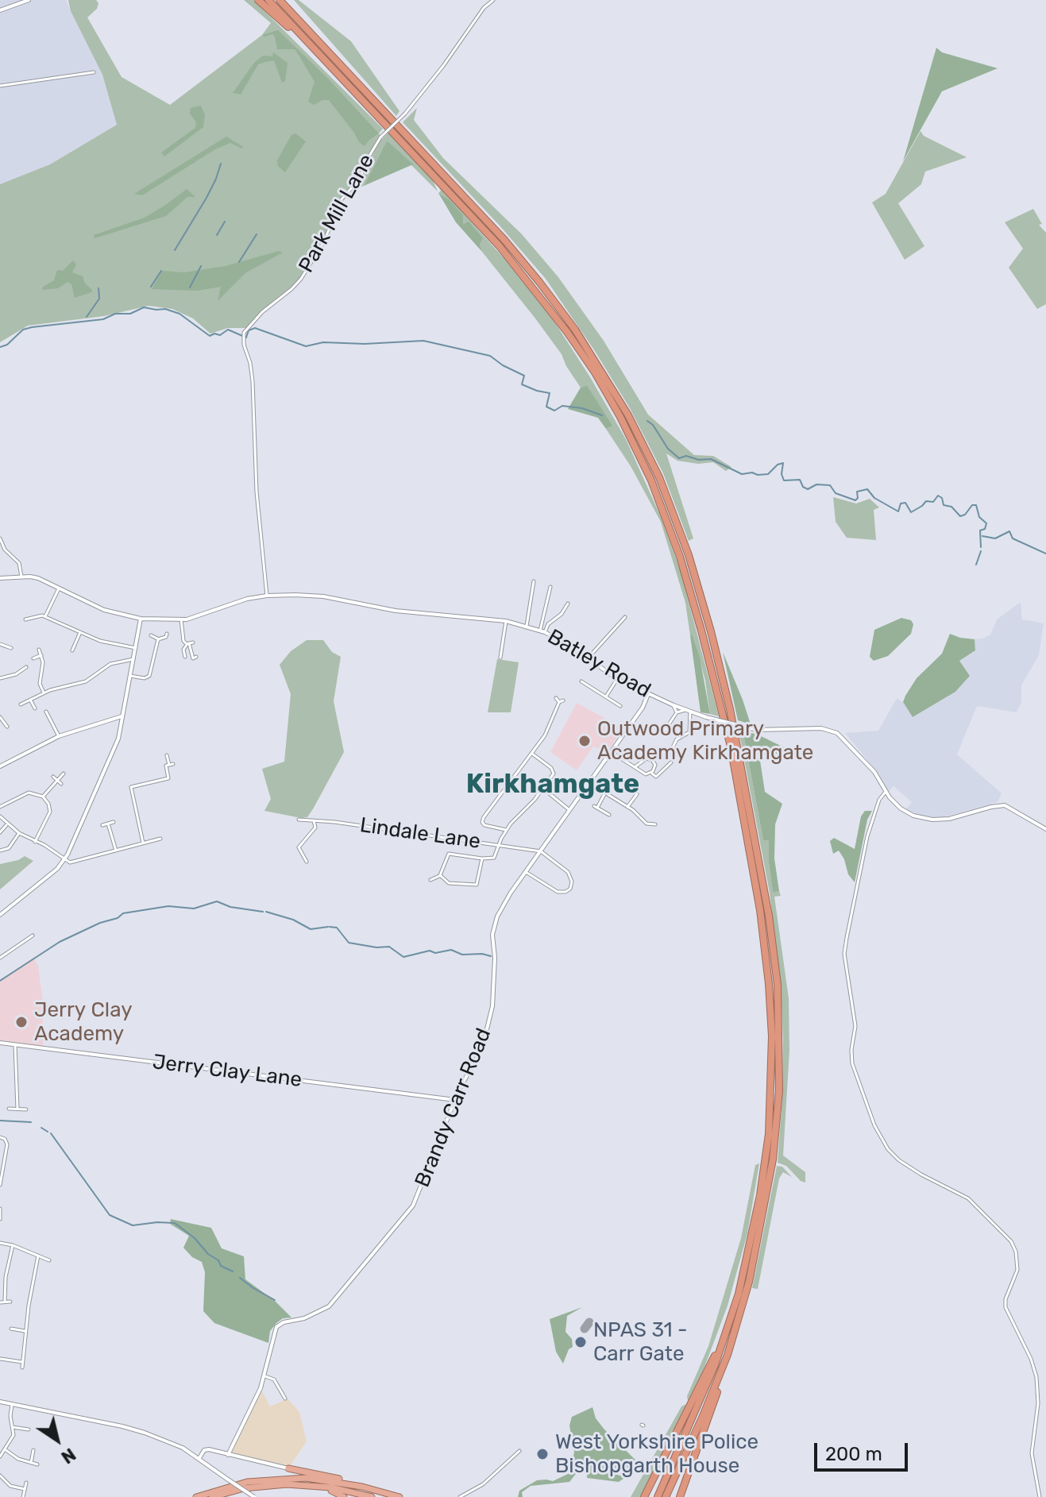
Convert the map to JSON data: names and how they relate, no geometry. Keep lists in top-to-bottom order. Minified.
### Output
{"streets":{"street":["Park Mill Lane","Batley Road","Lindale Lane","Jerry Clay Lane","Brandy Carr Road"]},"crossings":[["Park Mill Lane","Batley Road"],["Batley Road","Brandy Carr Road"],["Lindale Lane","Brandy Carr Road"],["Jerry Clay Lane","Brandy Carr Road"]],"districts":["Kirkhamgate"],"places":["Outwood Primary Academy Kirkhamgate","Jerry Clay Academy","NPAS 31 - Carr Gate","West Yorkshire Police Bishopgarth House"],"scale_bar":"200 m","north":"bottom right"}
